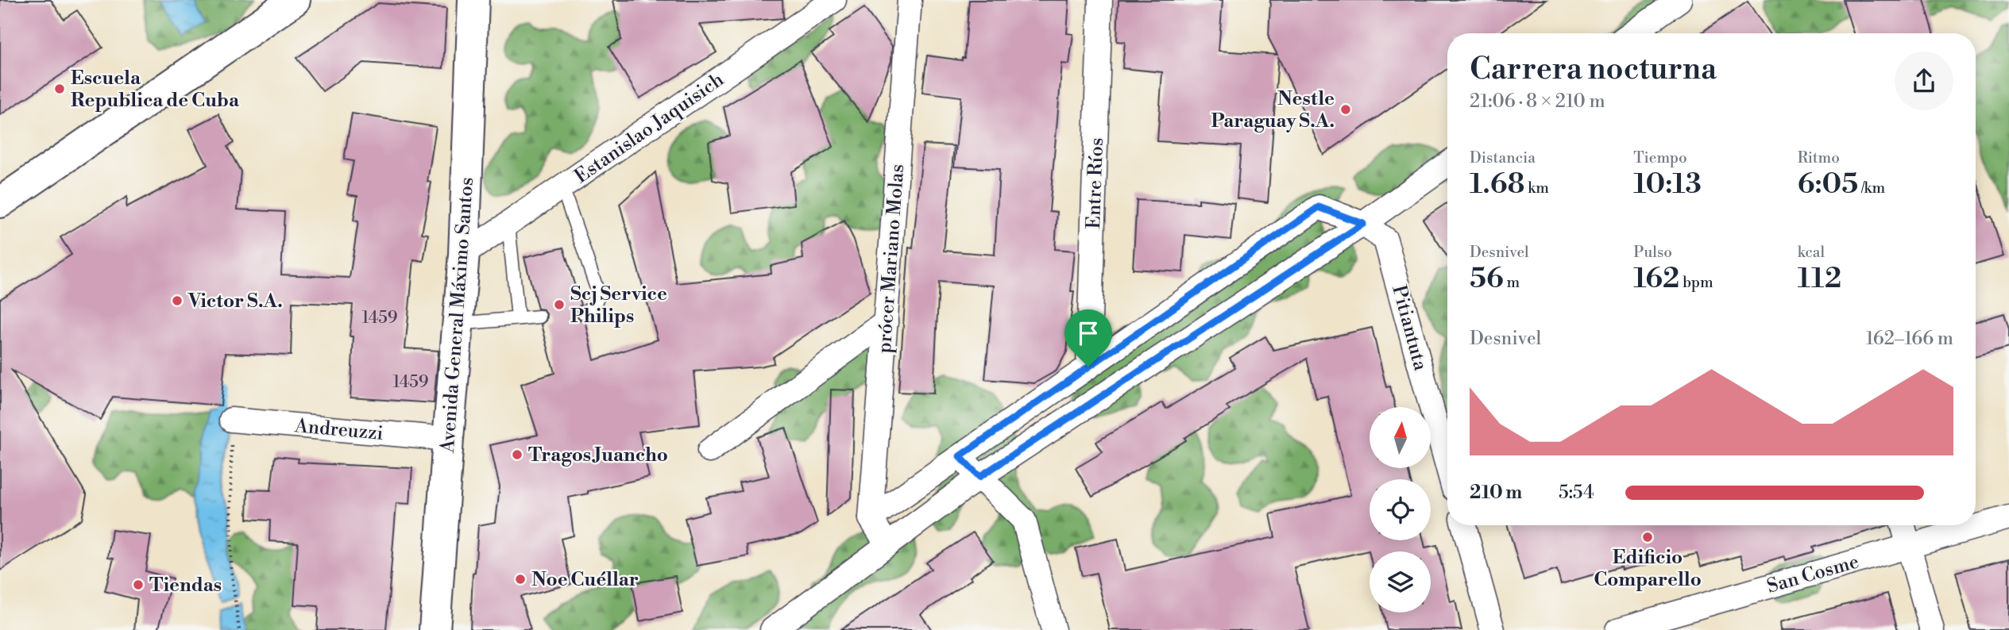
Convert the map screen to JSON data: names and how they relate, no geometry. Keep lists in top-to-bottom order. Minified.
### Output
{"streets":{"main road":["Avenida General Máximo Santos"],"street":["Estanislao Jaquisich","Entre Ríos","prócer Mariano Molas","Pitiantuta","Andreuzzi","San Cosme"]},"crossings":[["Estanislao Jaquisich","Avenida General Máximo Santos"],["Entre Ríos","Pitiantuta"],["Avenida General Máximo Santos","Andreuzzi"]],"places":["Escuela Republica de Cuba","Nestle Paraguay S.A.","Victor S.A.","Scj Service Philips","Tragos Juancho","Edificio Comparello","Noe Cuéllar","Tiendas"],"house_numbers":["1459","1459"],"north":"top","page":{"heading":["Carrera nocturna","21:06 · 8 × 210 m"],"stats":[["Distancia","1.68 km"],["Tiempo","10:13"],["Ritmo","6:05 /km"],["Desnivel","56 m"],["Pulso","162 bpm"],["kcal","112"]],"chart":["Desnivel","162–166 m"],"list":[{"name":"210 m","note":"5:54"}]}}
